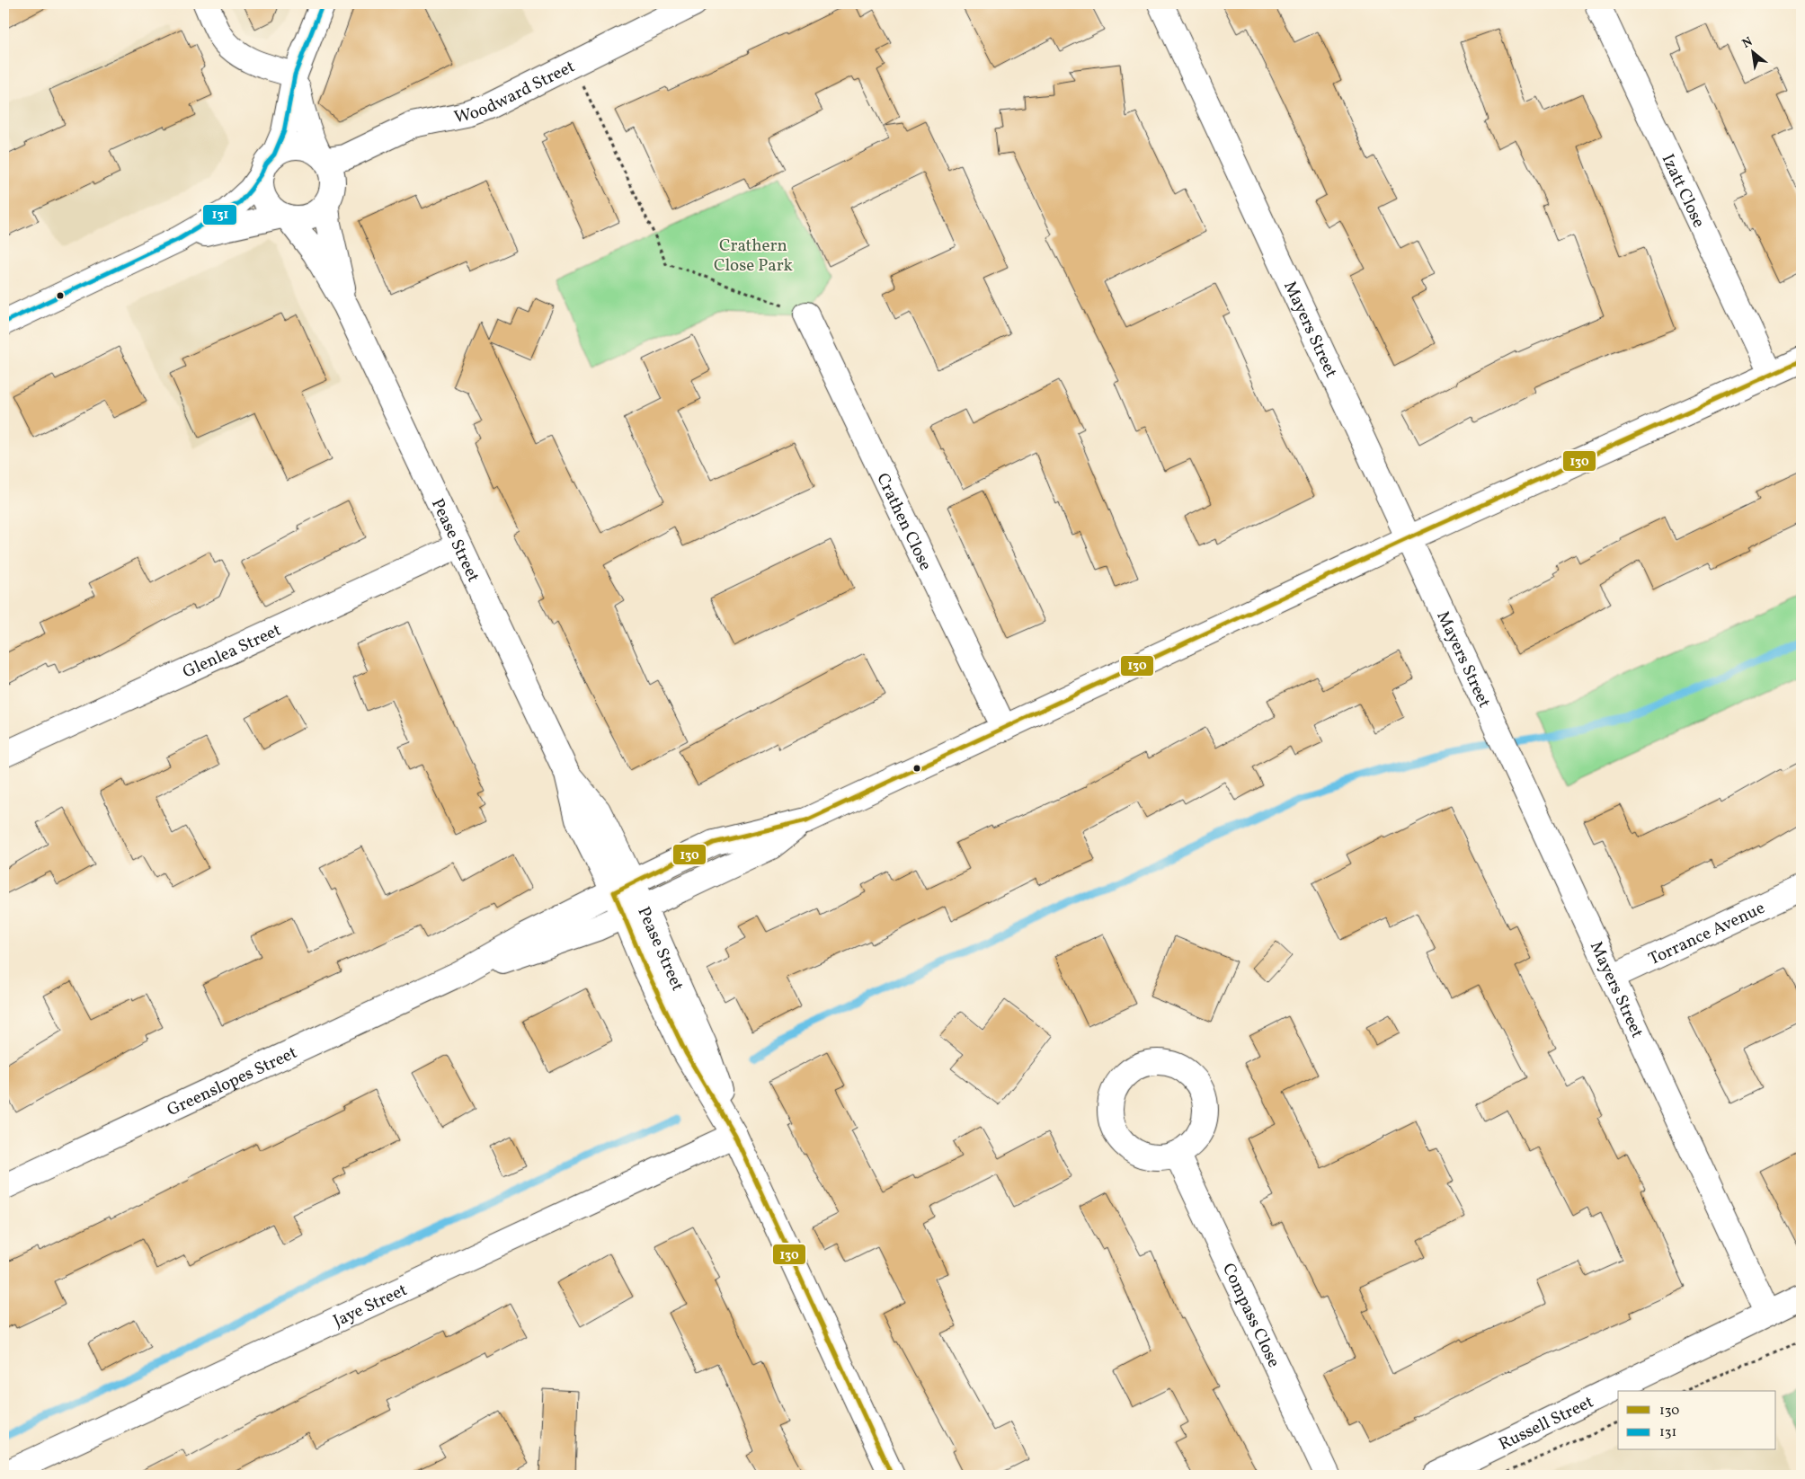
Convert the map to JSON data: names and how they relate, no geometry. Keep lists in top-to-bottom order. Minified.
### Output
{"streets":{"street":["Woodward Street","Izatt Close","Mayers Street","Crathen Close","Pease Street","Glenlea Street","Torrance Avenue","Greenslopes Street","Jaye Street","Compass Close","Russell Street"]},"crossings":[["Woodward Street","Pease Street"],["Izatt Close","Greenslopes Street"],["Mayers Street","Torrance Avenue"],["Mayers Street","Greenslopes Street"],["Mayers Street","Russell Street"],["Crathen Close","Greenslopes Street"],["Pease Street","Glenlea Street"],["Pease Street","Greenslopes Street"],["Pease Street","Jaye Street"]],"parks":["Crathern Close Park"],"lines":["transit line 131","transit line 130"],"legend":["130","131"],"north":"top left"}
